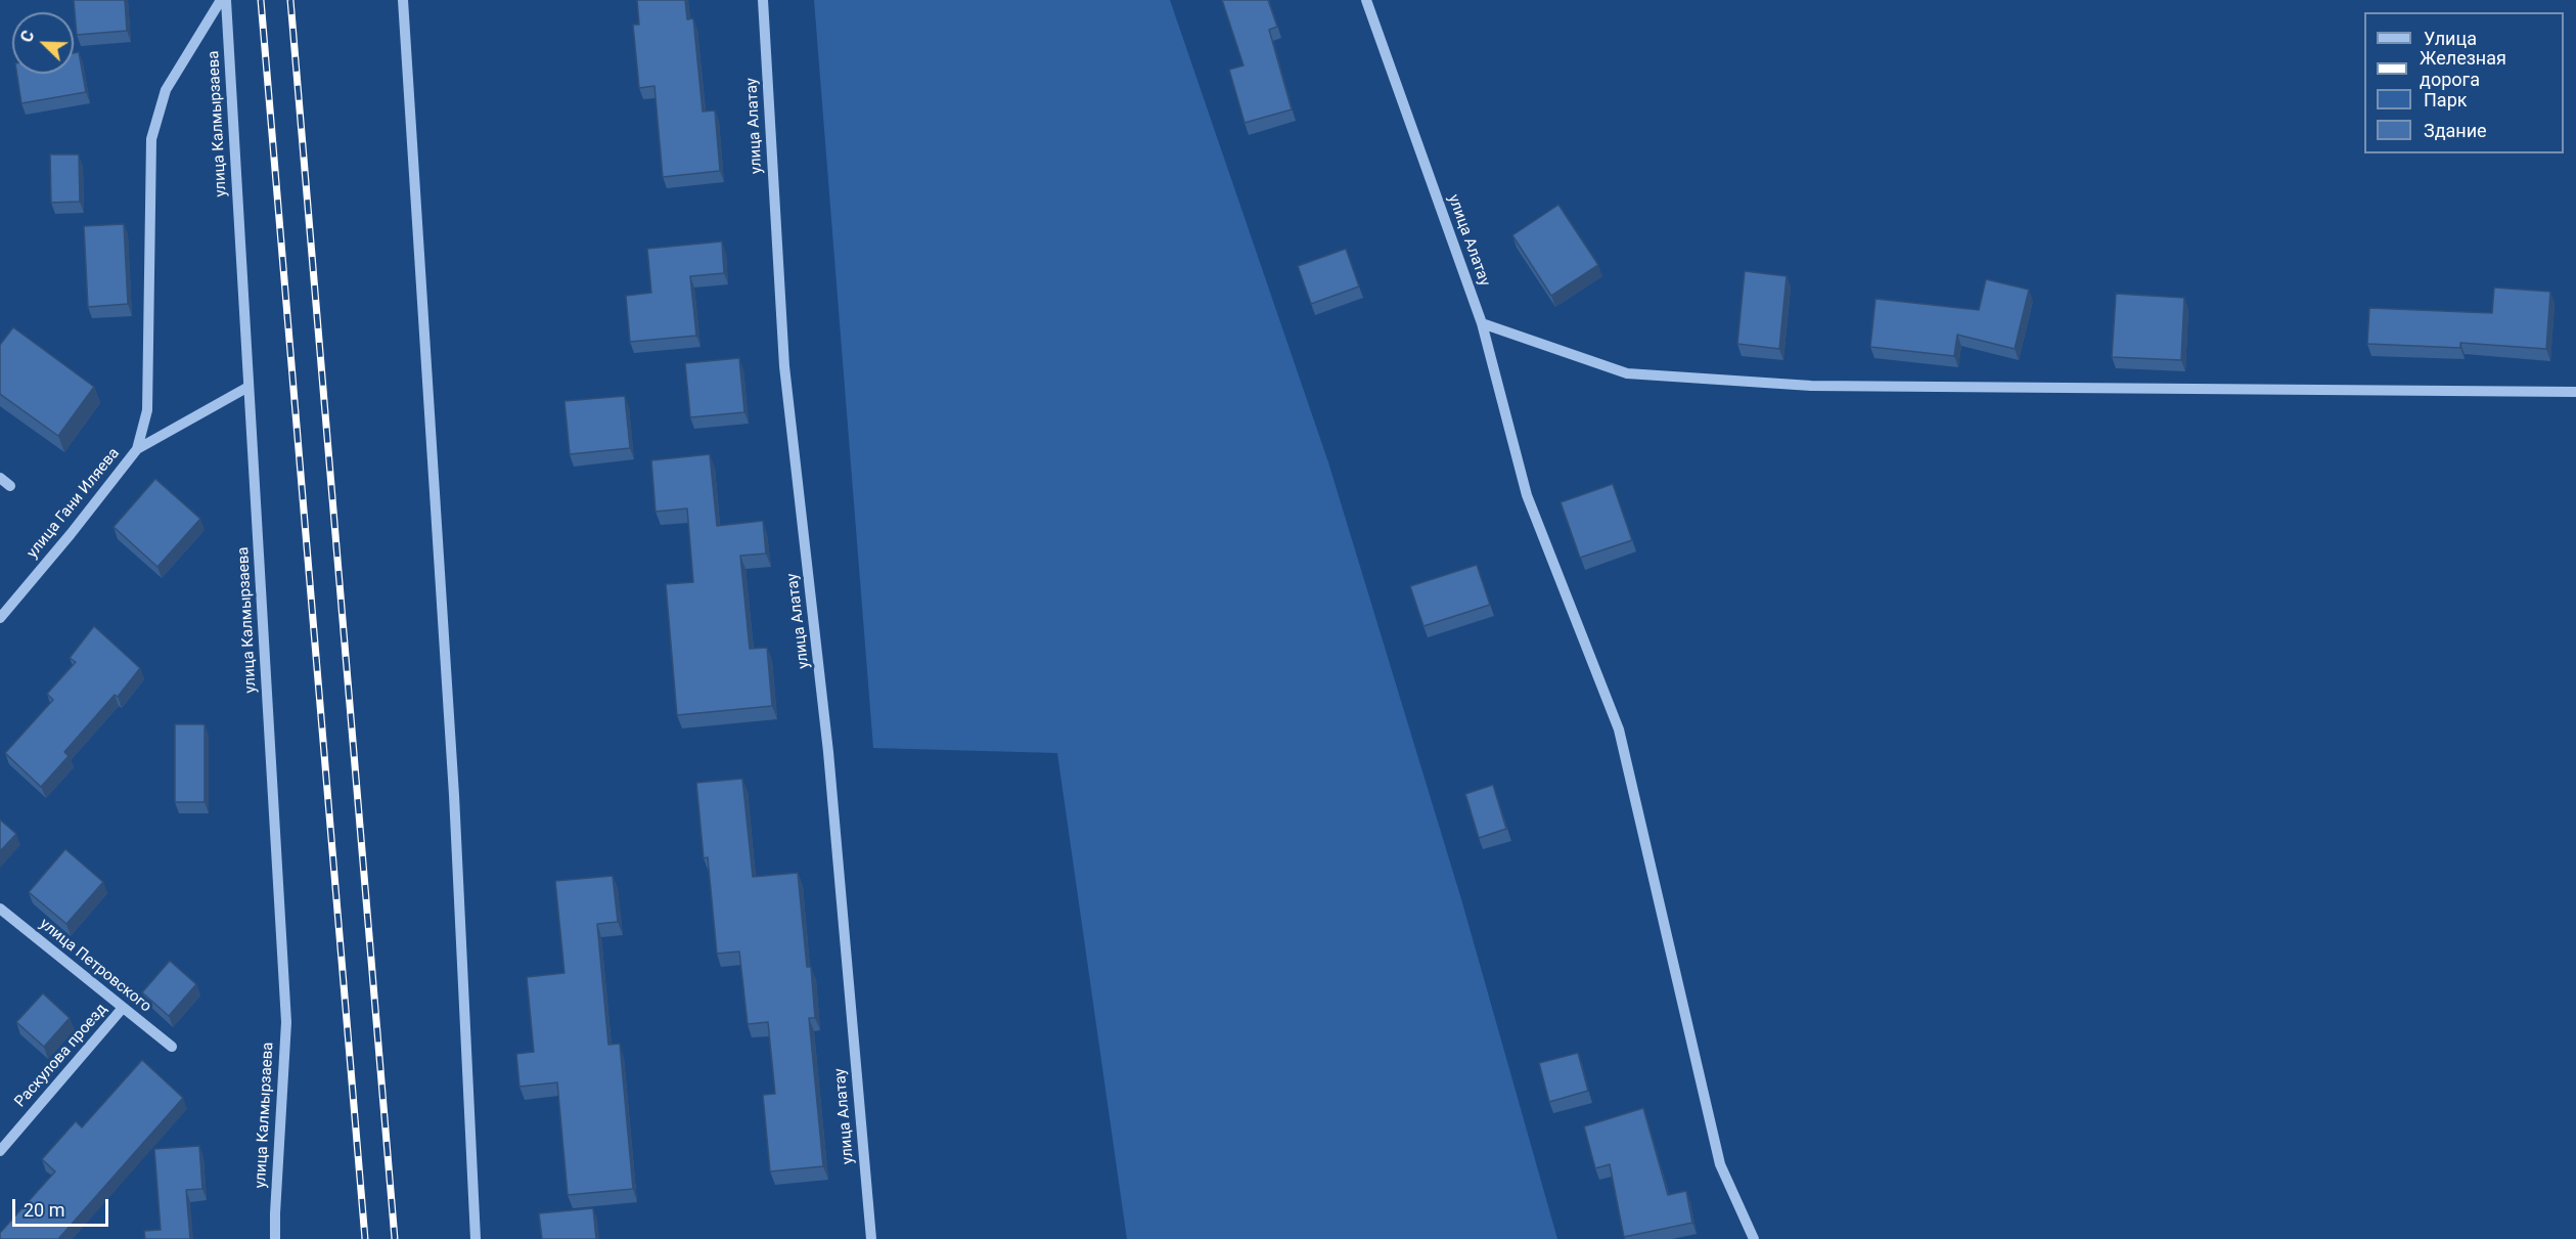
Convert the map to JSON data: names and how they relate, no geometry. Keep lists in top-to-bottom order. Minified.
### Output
{"streets":{"street":["улица Калмырзаева","улица Алатау","улица Гани Иляева","улица Петровского","Раскулова проезд"]},"crossings":[["улица Калмырзаева","улица Гани Иляева"],["улица Петровского","Раскулова проезд"]],"legend":["Улица","Железная дорога","Парк","Здание"],"scale_bar":"20 m","north":"top left"}
